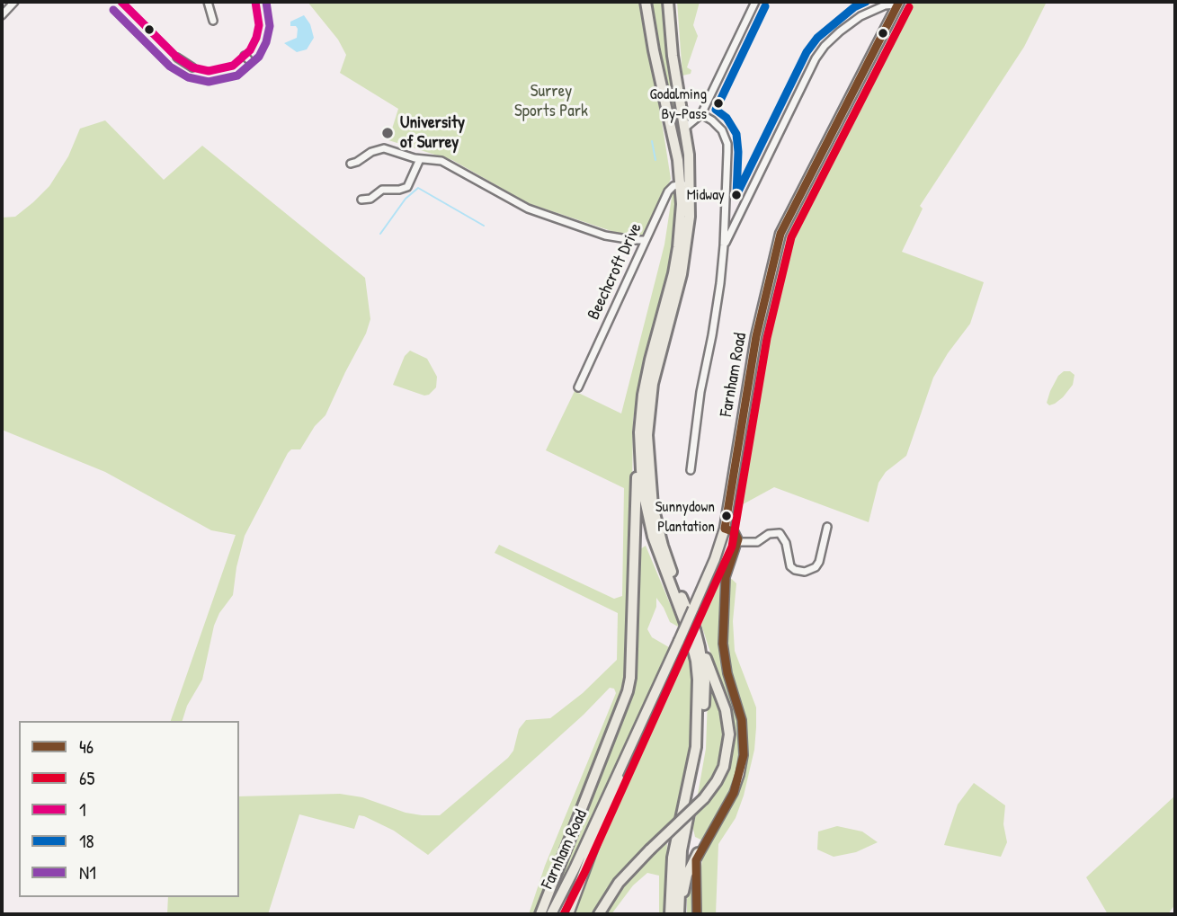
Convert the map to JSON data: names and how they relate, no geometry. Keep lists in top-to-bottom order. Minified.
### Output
{"streets":{"main road":["Farnham Road"],"street":["Beechcroft Drive"]},"parks":["Surrey Sports Park"],"places":["Godalming By-Pass","University of Surrey","Midway","Sunnydown Plantation"],"lines":["transit line 46","transit line 1","transit line 18","transit line N1","transit line 65"],"legend":["46","65","1","18","N1"]}
